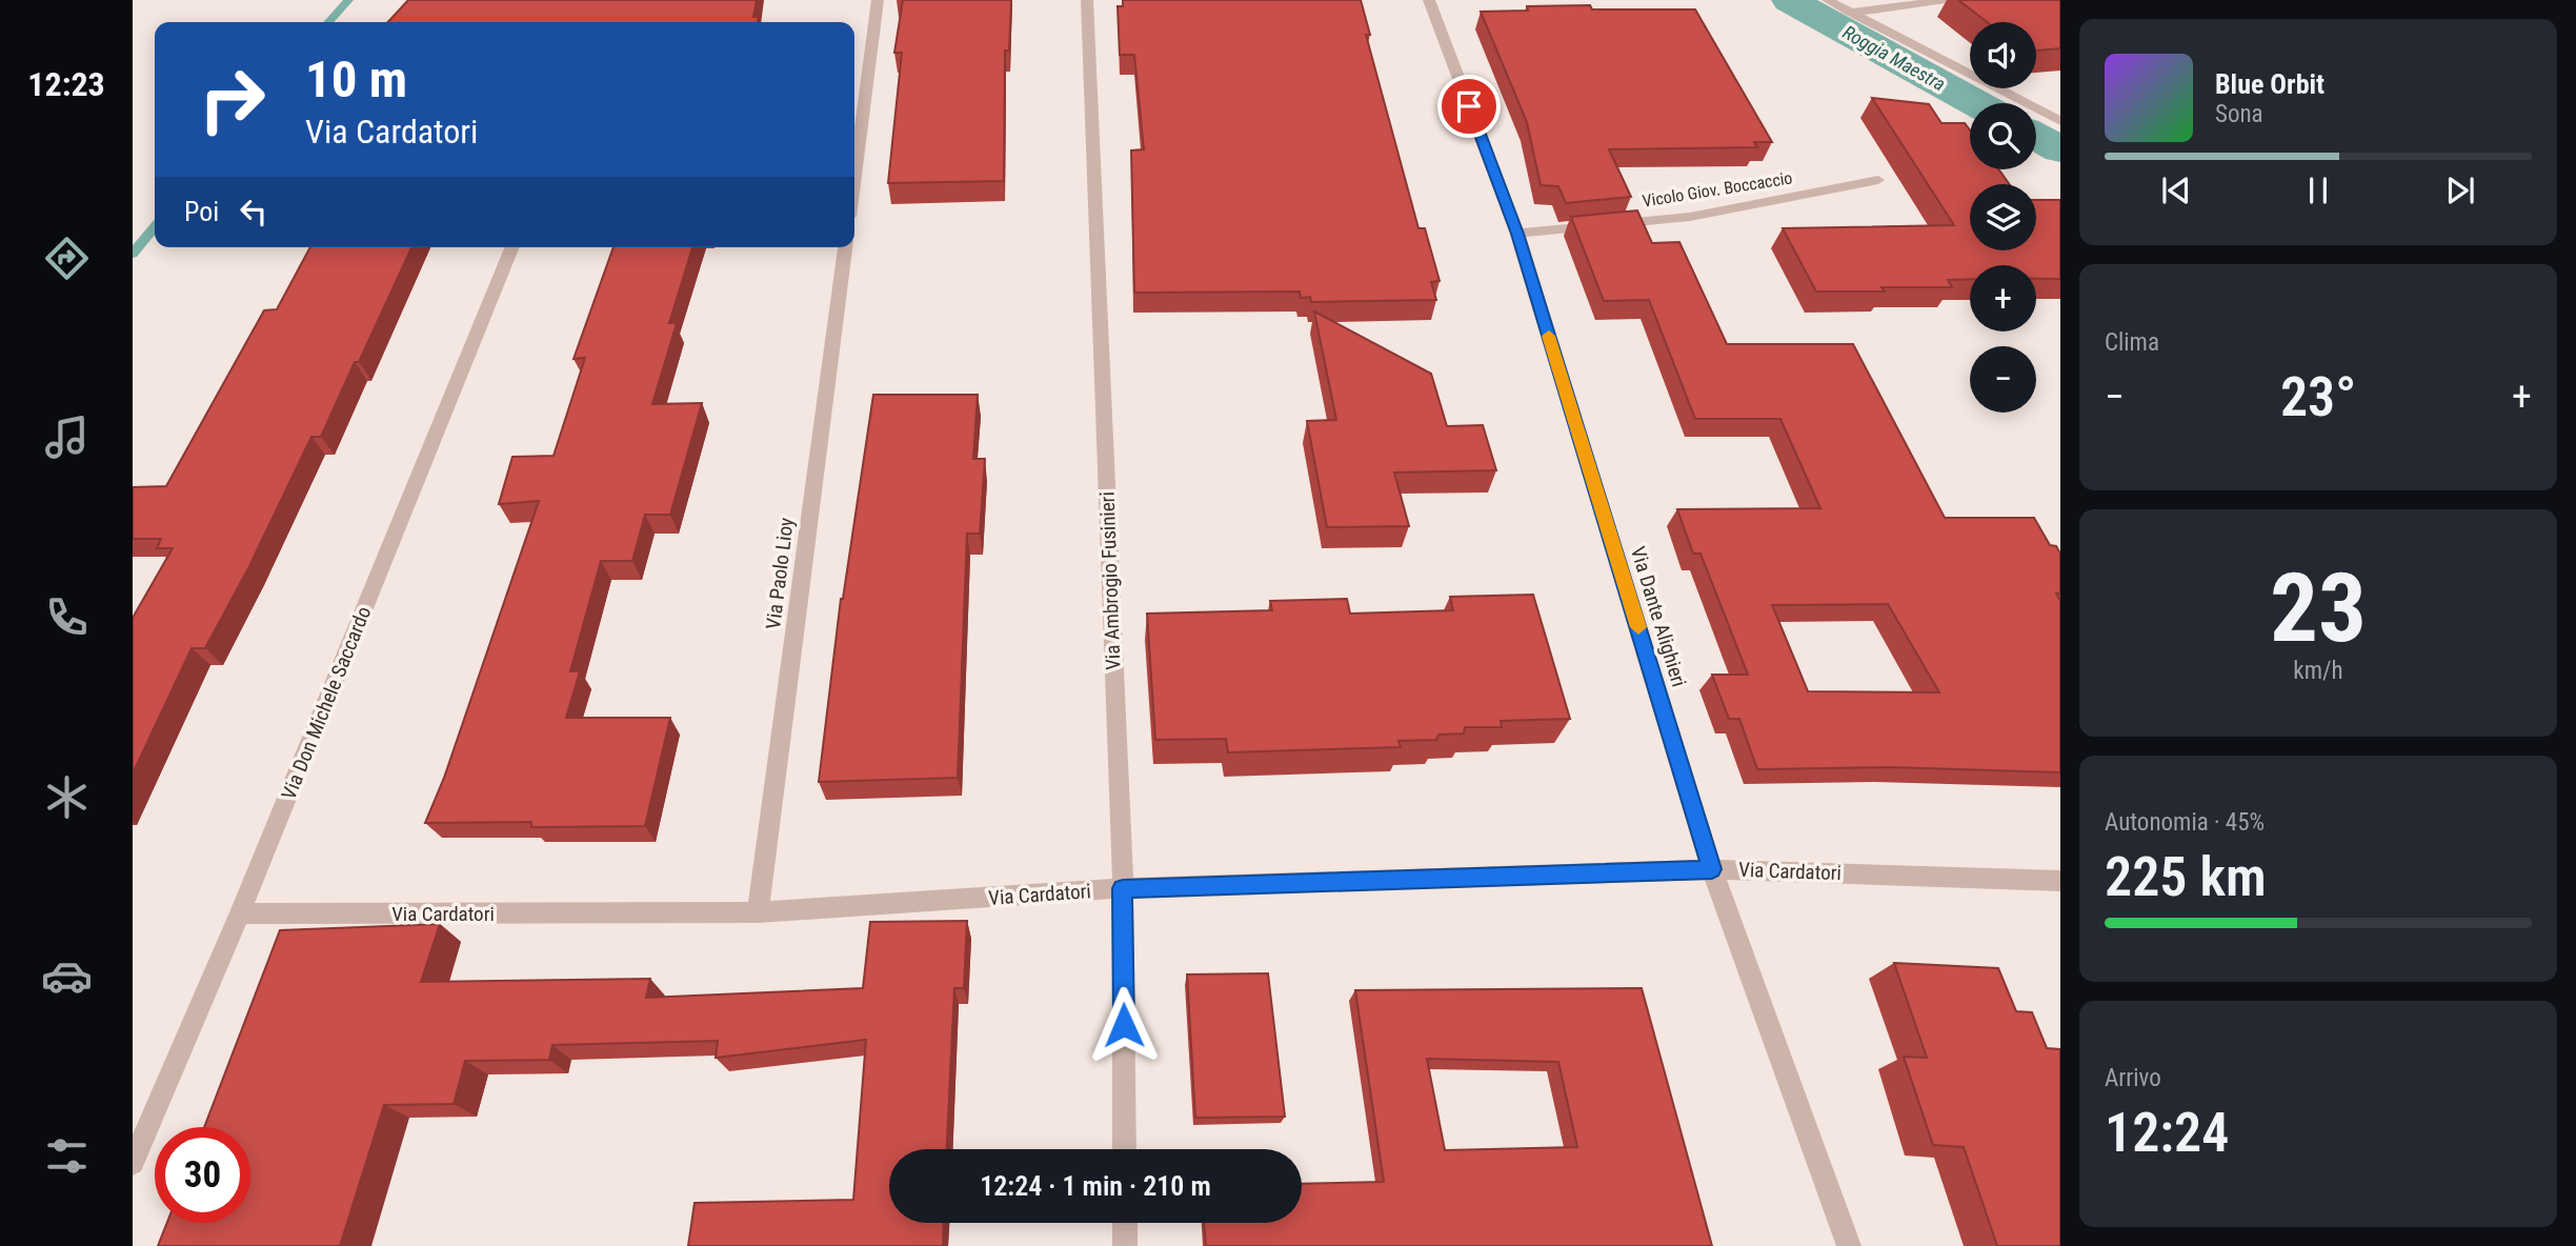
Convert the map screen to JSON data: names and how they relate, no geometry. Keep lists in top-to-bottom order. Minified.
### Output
{"streets":{"street":["Vicolo Giov. Boccaccio","Via Paolo Lioy","Via Ambrogio Fusinieri","Via Dante Alighieri","Via Don Michele Saccardo","Via Cardatori"]},"crossings":[["Vicolo Giov. Boccaccio","Via Dante Alighieri"],["Via Paolo Lioy","Via Cardatori"],["Via Ambrogio Fusinieri","Via Cardatori"],["Via Dante Alighieri","Via Cardatori"],["Via Don Michele Saccardo","Via Cardatori"]],"water":["Roggia Maestra"],"page":{"tabs":"12:23","map_buttons":["+","−"],"turn":["10 m","Via Cardatori"],"song":["Blue Orbit","Sona"],"then":"Poi","tile":["Clima",["23","km/h"],["Autonomia · 45%","225 km"],["Arrivo","12:24"]],"heat":["−","23°","+"],"limit":"30","trip":"12:24 · 1 min · 210 m"}}
